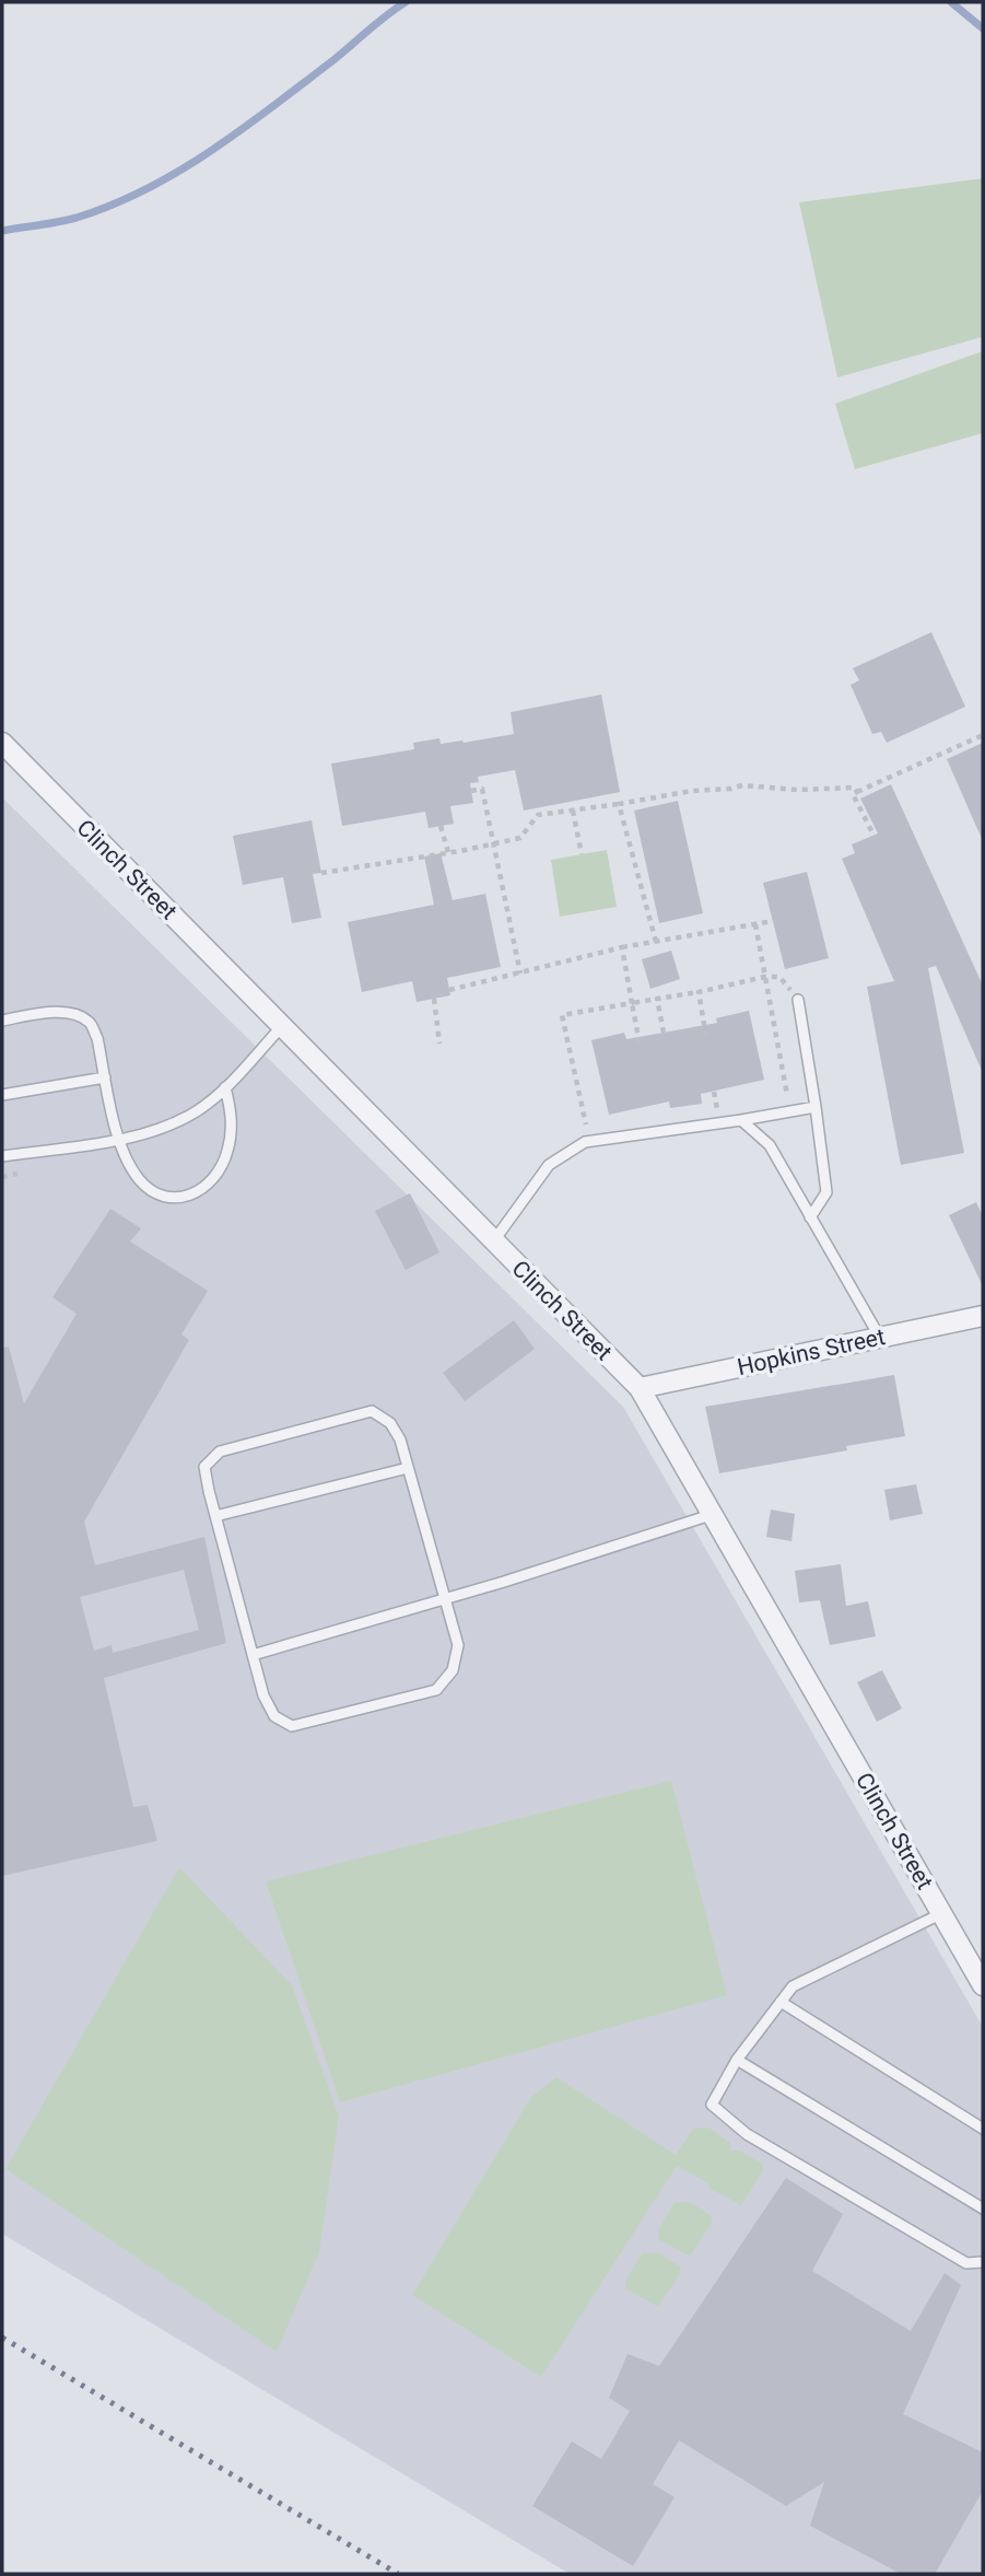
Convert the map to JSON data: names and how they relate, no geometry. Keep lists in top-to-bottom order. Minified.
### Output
{"streets":{"street":["Clinch Street","Hopkins Street"]},"crossings":[["Clinch Street","Hopkins Street"]]}
